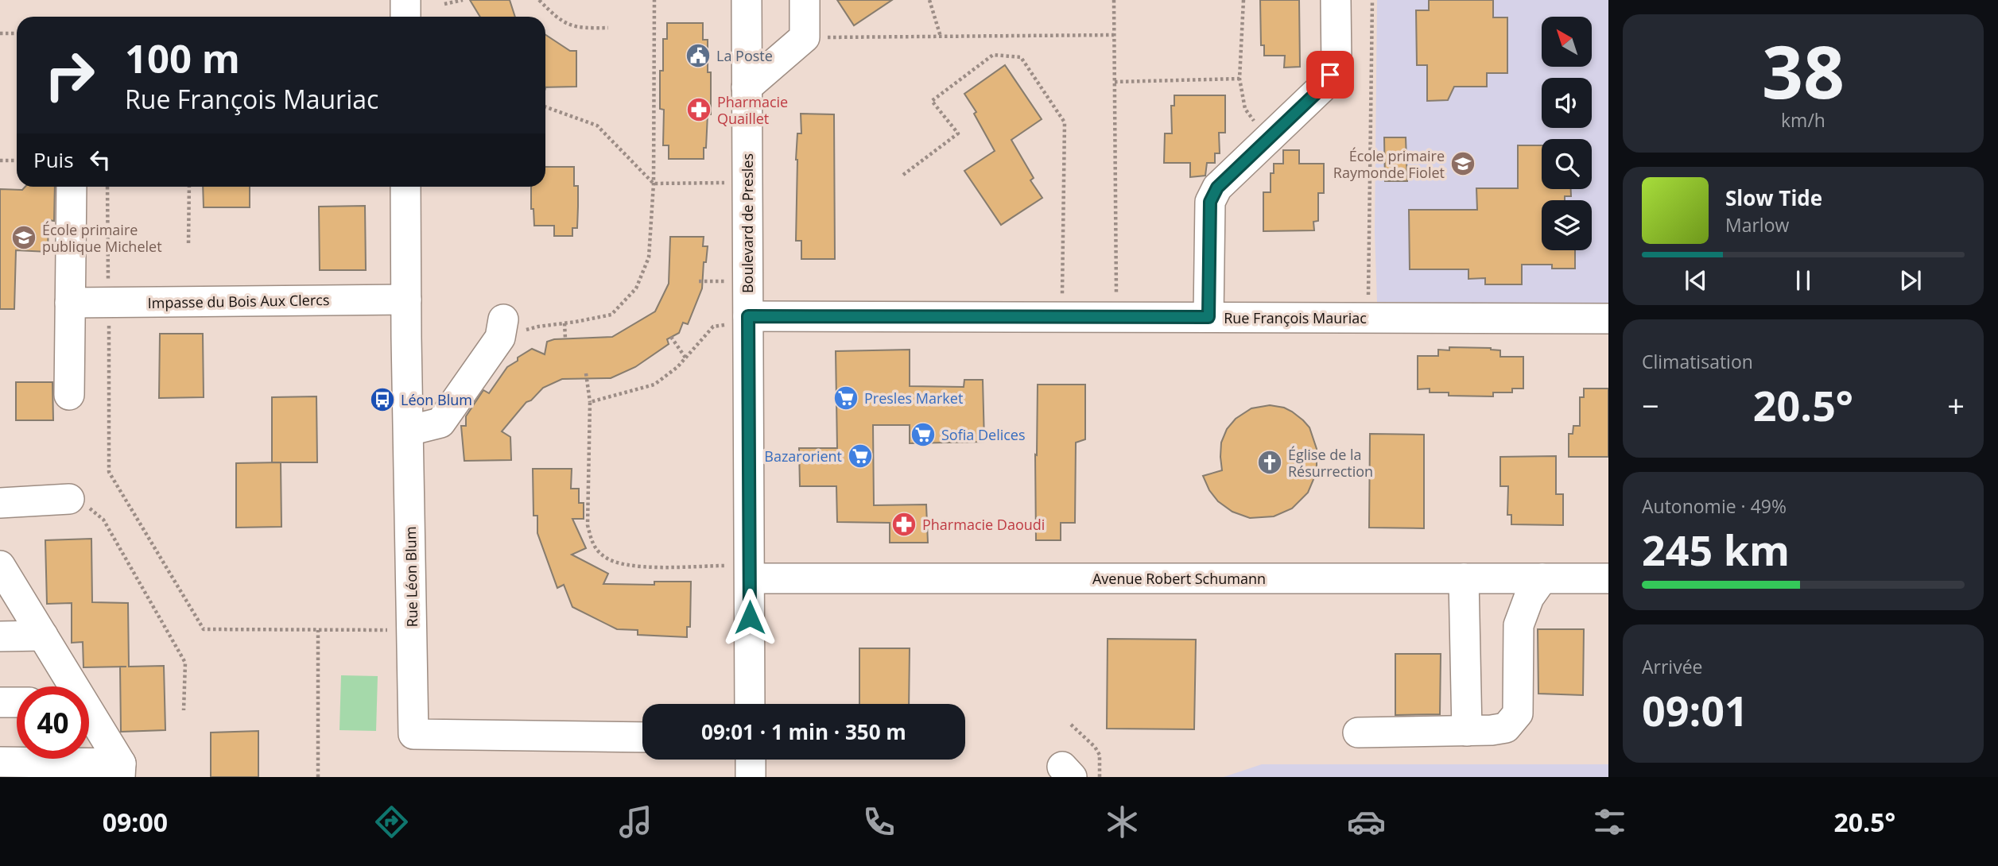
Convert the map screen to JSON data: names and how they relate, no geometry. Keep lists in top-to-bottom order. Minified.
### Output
{"streets":{"street":["Boulevard de Presles","Impasse du Bois Aux Clercs","Rue François Mauriac","Rue Léon Blum","Avenue Robert Schumann"]},"crossings":[["Boulevard de Presles","Rue François Mauriac"],["Boulevard de Presles","Avenue Robert Schumann"],["Impasse du Bois Aux Clercs","Rue Léon Blum"]],"places":{"public building":["La Poste"],"pharmacy":["Pharmacie Quaillet","Pharmacie Daoudi"],"school or university":["École primaire Raymonde Fiolet","École primaire publique Michelet"],"supermarket":["Presles Market","Sofia Delices","Bazarorient"],"bus stop":["Léon Blum"],"church":["Église de la Résurrection"]},"north":"top left","page":{"tile":[["38","km/h"],"Climatisation",["Autonomie · 49%","245 km"],["Arrivée","09:01"]],"turn":["100 m","Rue François Mauriac"],"then":"Puis","song":["Slow Tide","Marlow"],"heat":["−","20.5°","+"],"limit":"40","trip":"09:01 · 1 min · 350 m","tabs":["09:00","20.5°"]}}
